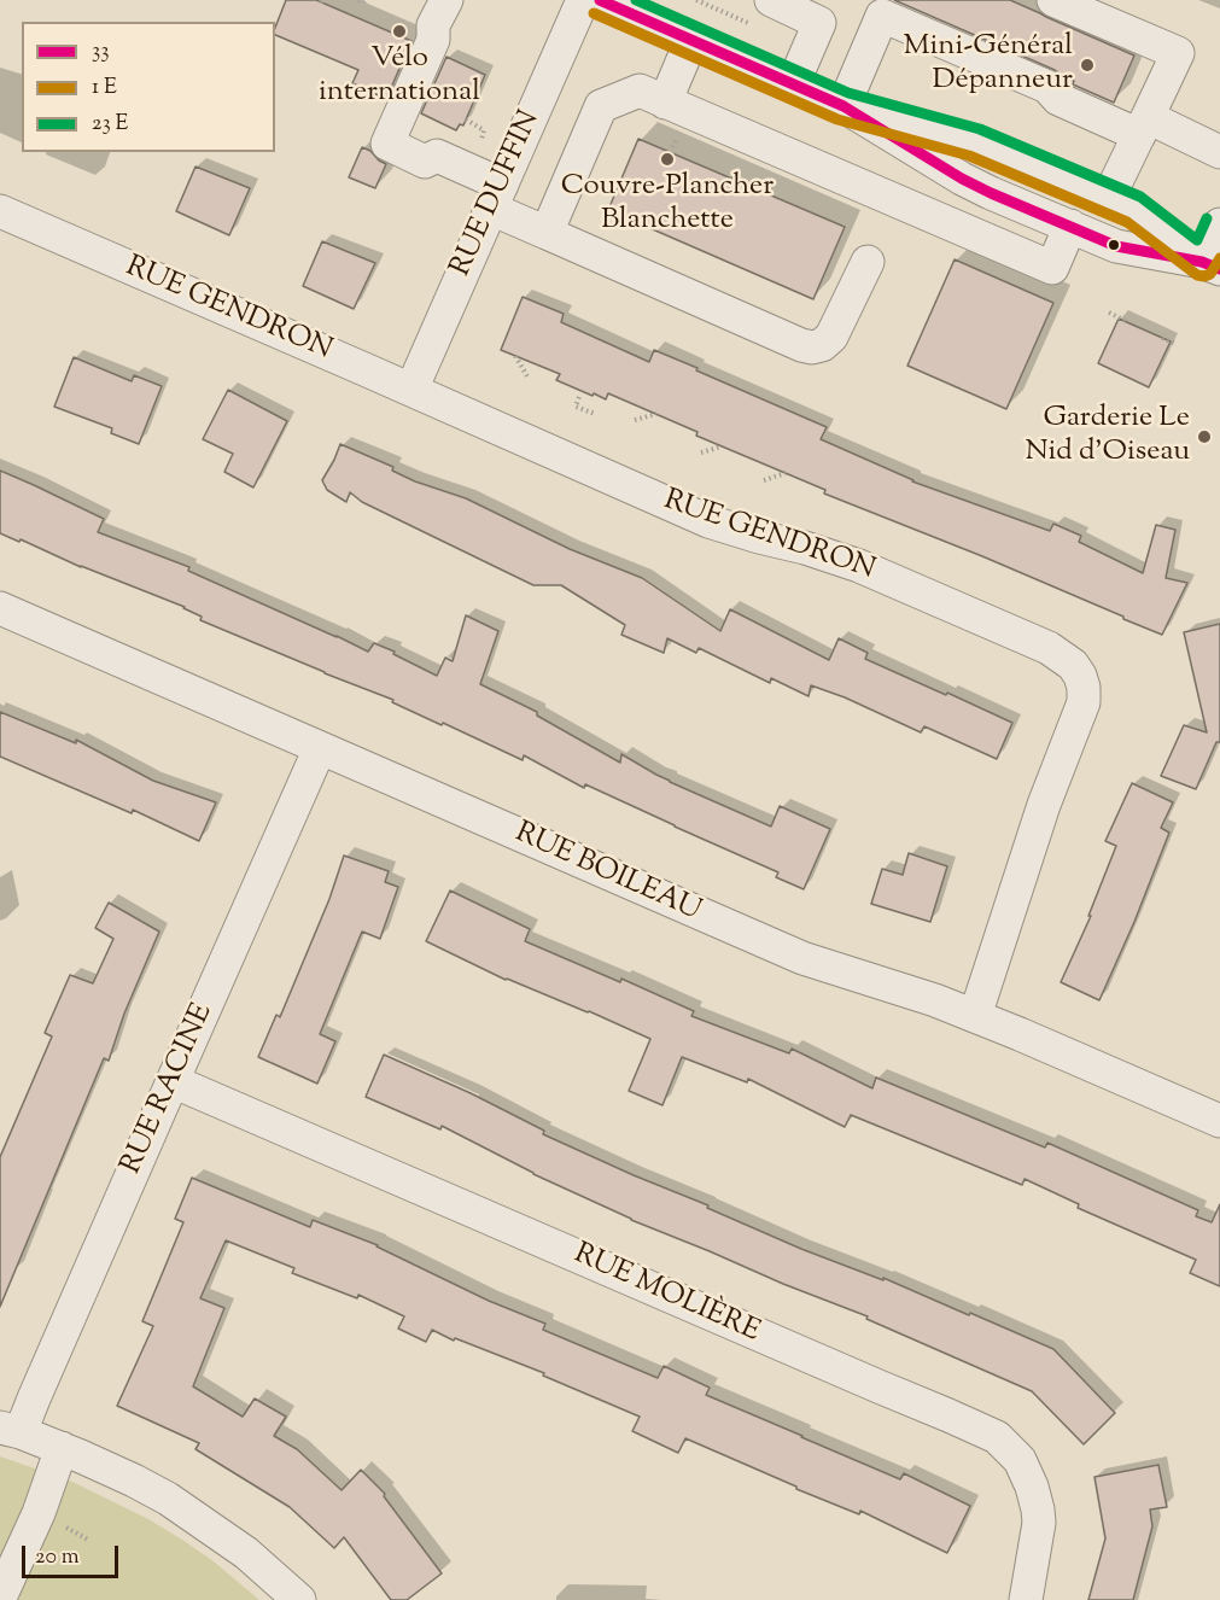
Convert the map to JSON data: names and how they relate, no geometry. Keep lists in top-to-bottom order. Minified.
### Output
{"streets":{"street":["RUE DUFFIN","RUE GENDRON","RUE BOILEAU","RUE RACINE","RUE MOLIÈRE"]},"crossings":[["RUE DUFFIN","RUE GENDRON"],["RUE GENDRON","RUE BOILEAU"],["RUE BOILEAU","RUE RACINE"],["RUE RACINE","RUE MOLIÈRE"]],"places":["Vélo international","Mini-Général Dépanneur","Couvre-Plancher Blanchette","Garderie Le Nid d'Oiseau"],"lines":["transit line 33"],"legend":["33","1 E","23 E"],"scale_bar":"20 m"}
